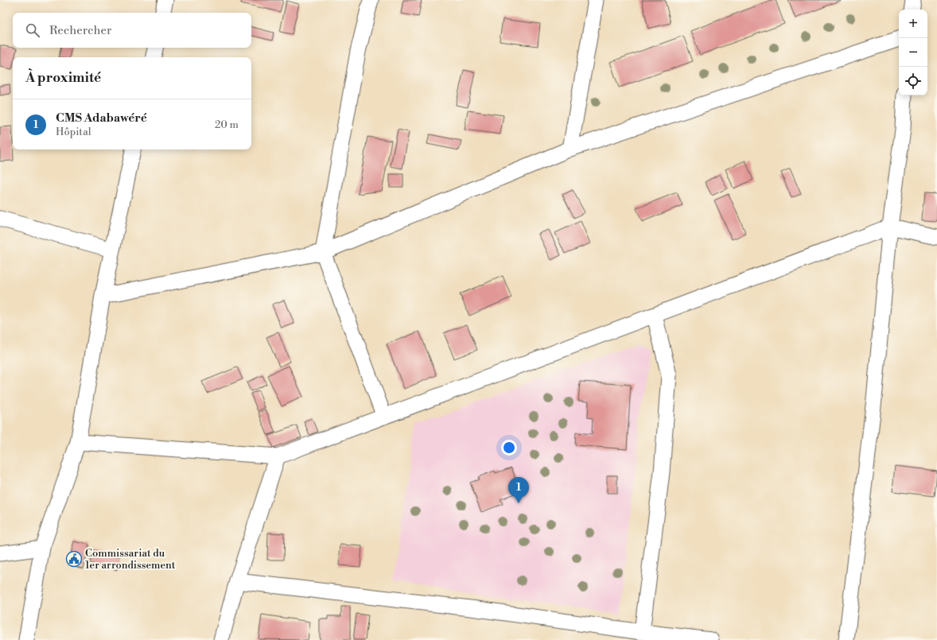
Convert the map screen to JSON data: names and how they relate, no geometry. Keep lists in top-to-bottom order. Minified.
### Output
{"places":{"public building":["Commissariat du 1er arrondissement"]},"page":{"map_buttons":["+","−"],"search":"Rechercher","heading":"À proximité","list":[{"mark":"1","name":"CMS Adabawéré","note":"Hôpital","value":"20 m"}],"pins":"1"}}
